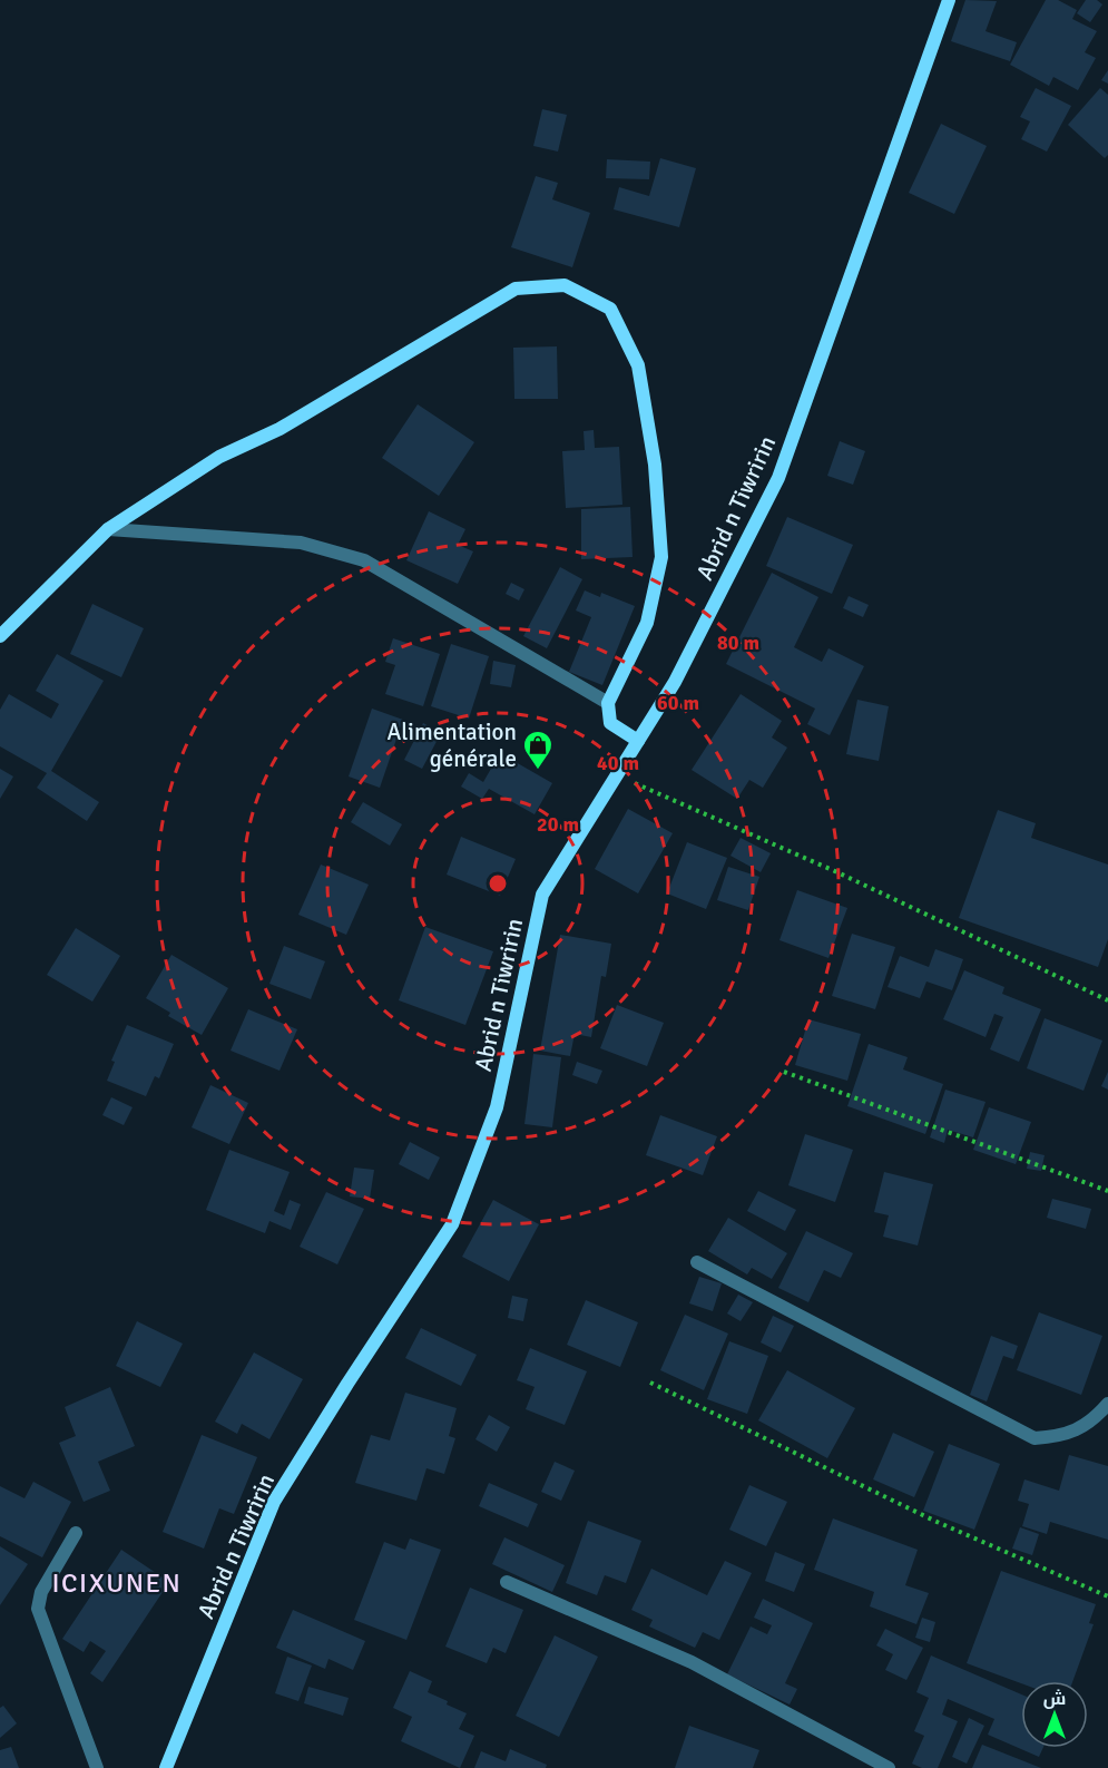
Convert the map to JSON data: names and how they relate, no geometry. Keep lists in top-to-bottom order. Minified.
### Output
{"streets":{"street":["Abrid n Tiwririn"]},"districts":["ICIXUNEN"],"places":{"shop":["Alimentation générale"]},"north":"top","rings":["80 m","60 m","40 m","20 m"]}
